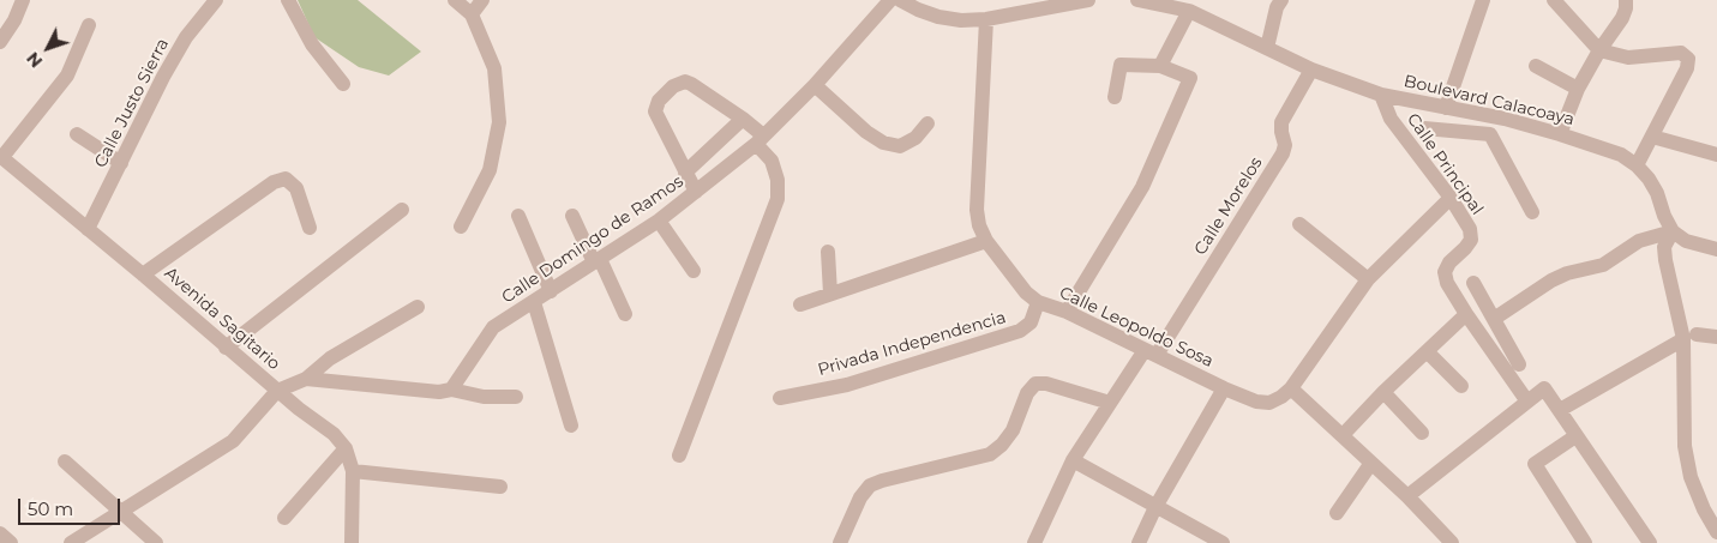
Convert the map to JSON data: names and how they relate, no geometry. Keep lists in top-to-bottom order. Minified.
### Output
{"streets":{"street":["Boulevard Calacoaya","Calle Justo Sierra","Calle Principal","Calle Morelos","Calle Domingo de Ramos","Avenida Sagitario","Calle Leopoldo Sosa","Privada Independencia"]},"crossings":[["Boulevard Calacoaya","Calle Principal"],["Boulevard Calacoaya","Calle Morelos"],["Calle Justo Sierra","Avenida Sagitario"],["Calle Morelos","Calle Leopoldo Sosa"],["Calle Leopoldo Sosa","Privada Independencia"]],"scale_bar":"50 m","north":"bottom left"}
